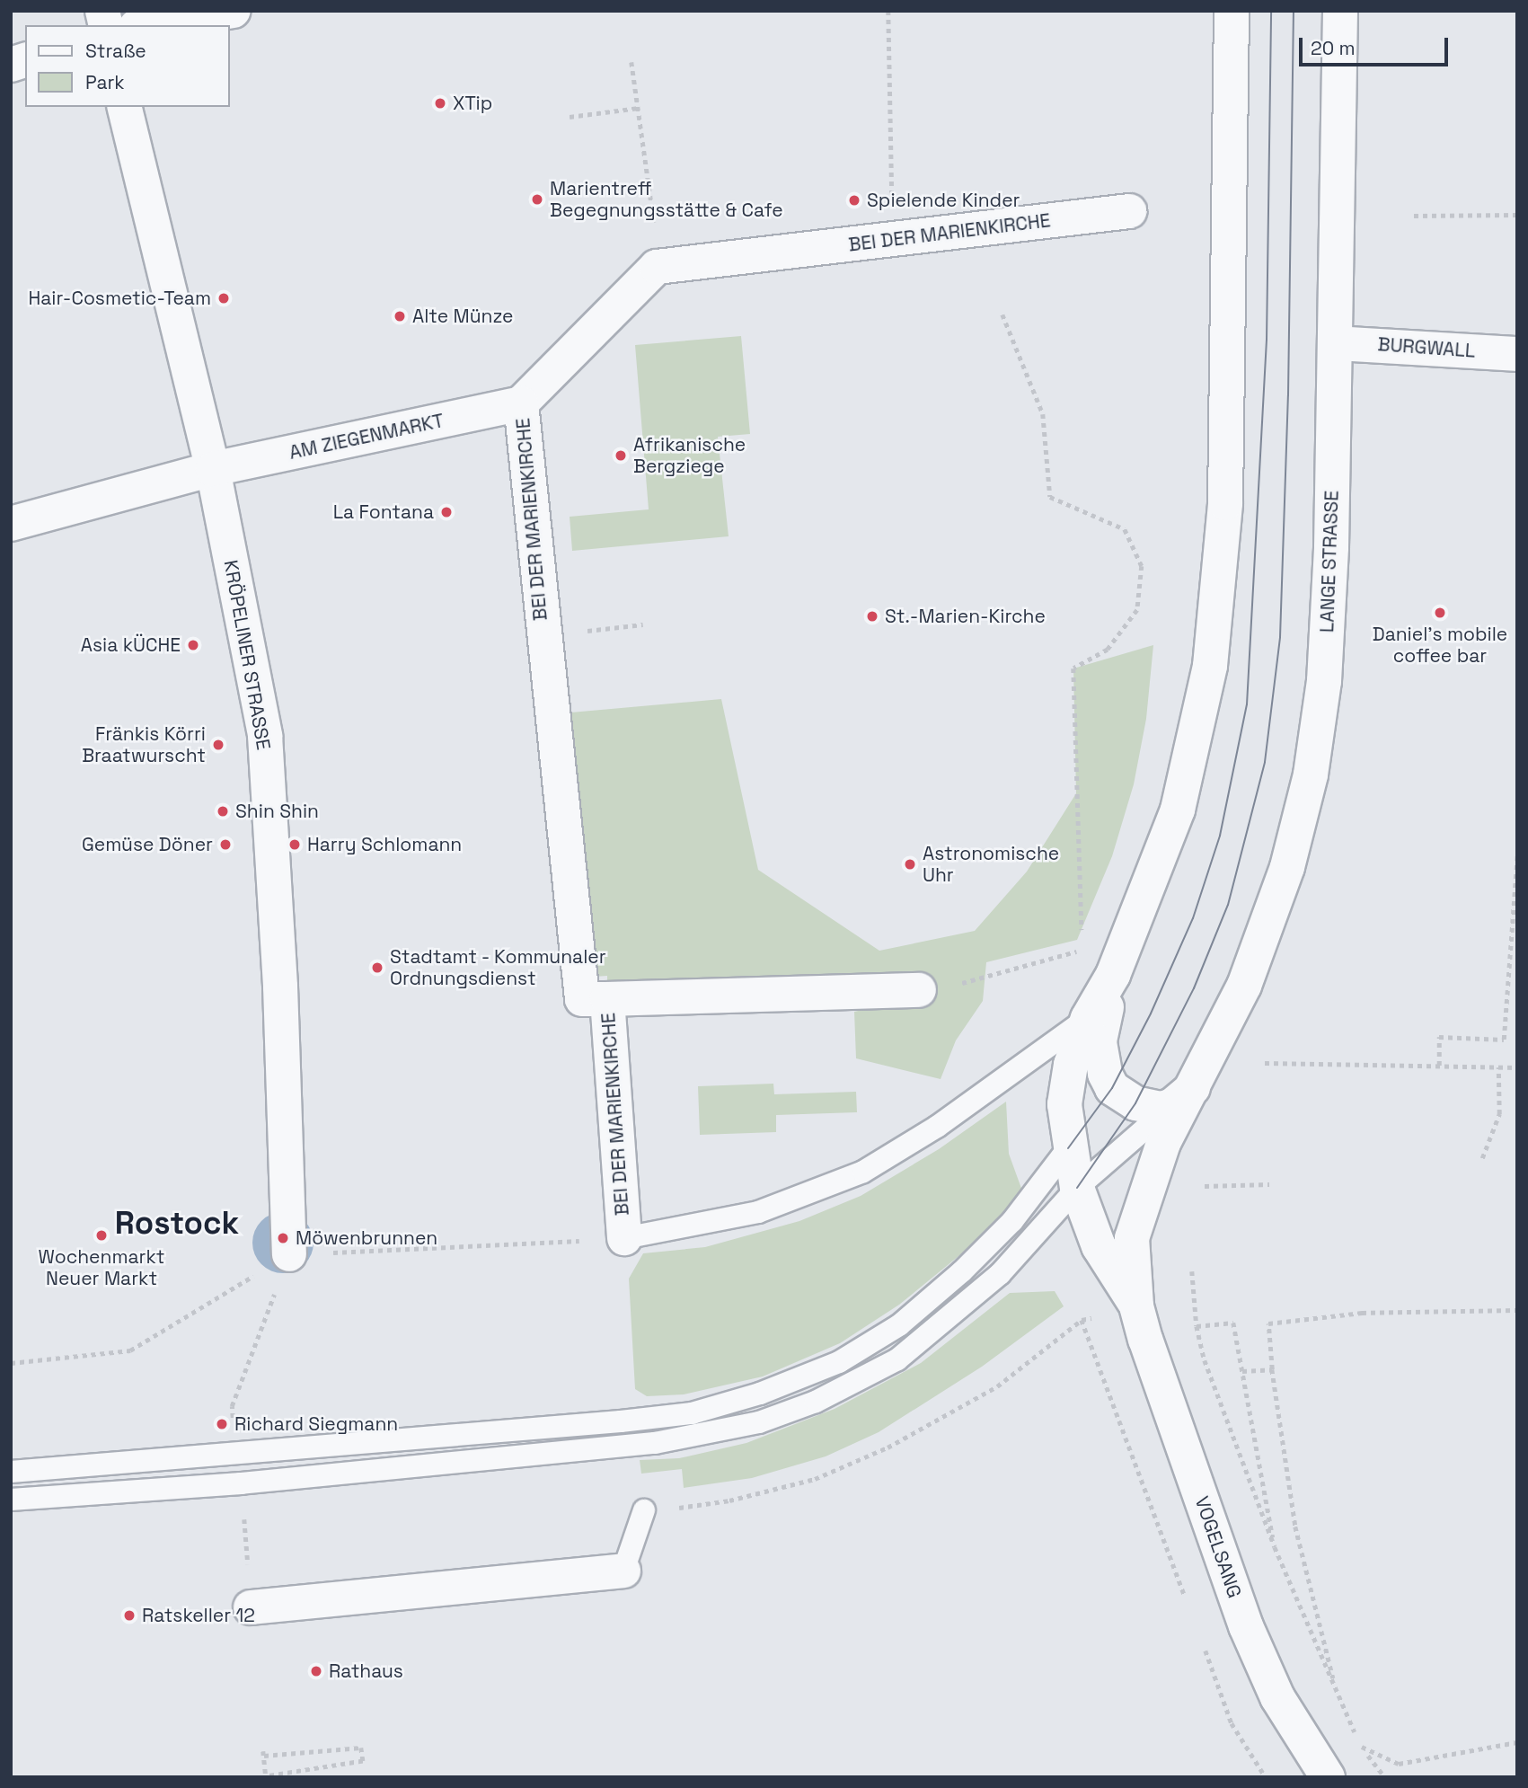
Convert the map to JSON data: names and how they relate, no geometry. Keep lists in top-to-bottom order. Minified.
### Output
{"streets":{"street":["BEI DER MARIENKIRCHE","BURGWALL","AM ZIEGENMARKT","LANGE STRASSE","KRÖPELINER STRASSE","VOGELSANG"]},"crossings":[["BEI DER MARIENKIRCHE","AM ZIEGENMARKT"],["BURGWALL","LANGE STRASSE"],["AM ZIEGENMARKT","KRÖPELINER STRASSE"],["LANGE STRASSE","VOGELSANG"]],"districts":["Rostock"],"places":["XTip","Marientreff Begegnungsstätte & Cafe","Spielende Kinder","Hair-Cosmetic-Team","Alte Münze","Afrikanische Bergziege","La Fontana","Daniel's mobile coffee bar","St.-Marien-Kirche","Asia kÜCHE","Fränkis Körri Braatwurscht","Shin Shin","Gemüse Döner","Harry Schlomann","Astronomische Uhr","Stadtamt - Kommunaler Ordnungsdienst","Wochenmarkt Neuer Markt","Möwenbrunnen","Richard Siegmann","Ratskeller 12","Rathaus"],"legend":["Straße","Park"],"scale_bar":"20 m"}
